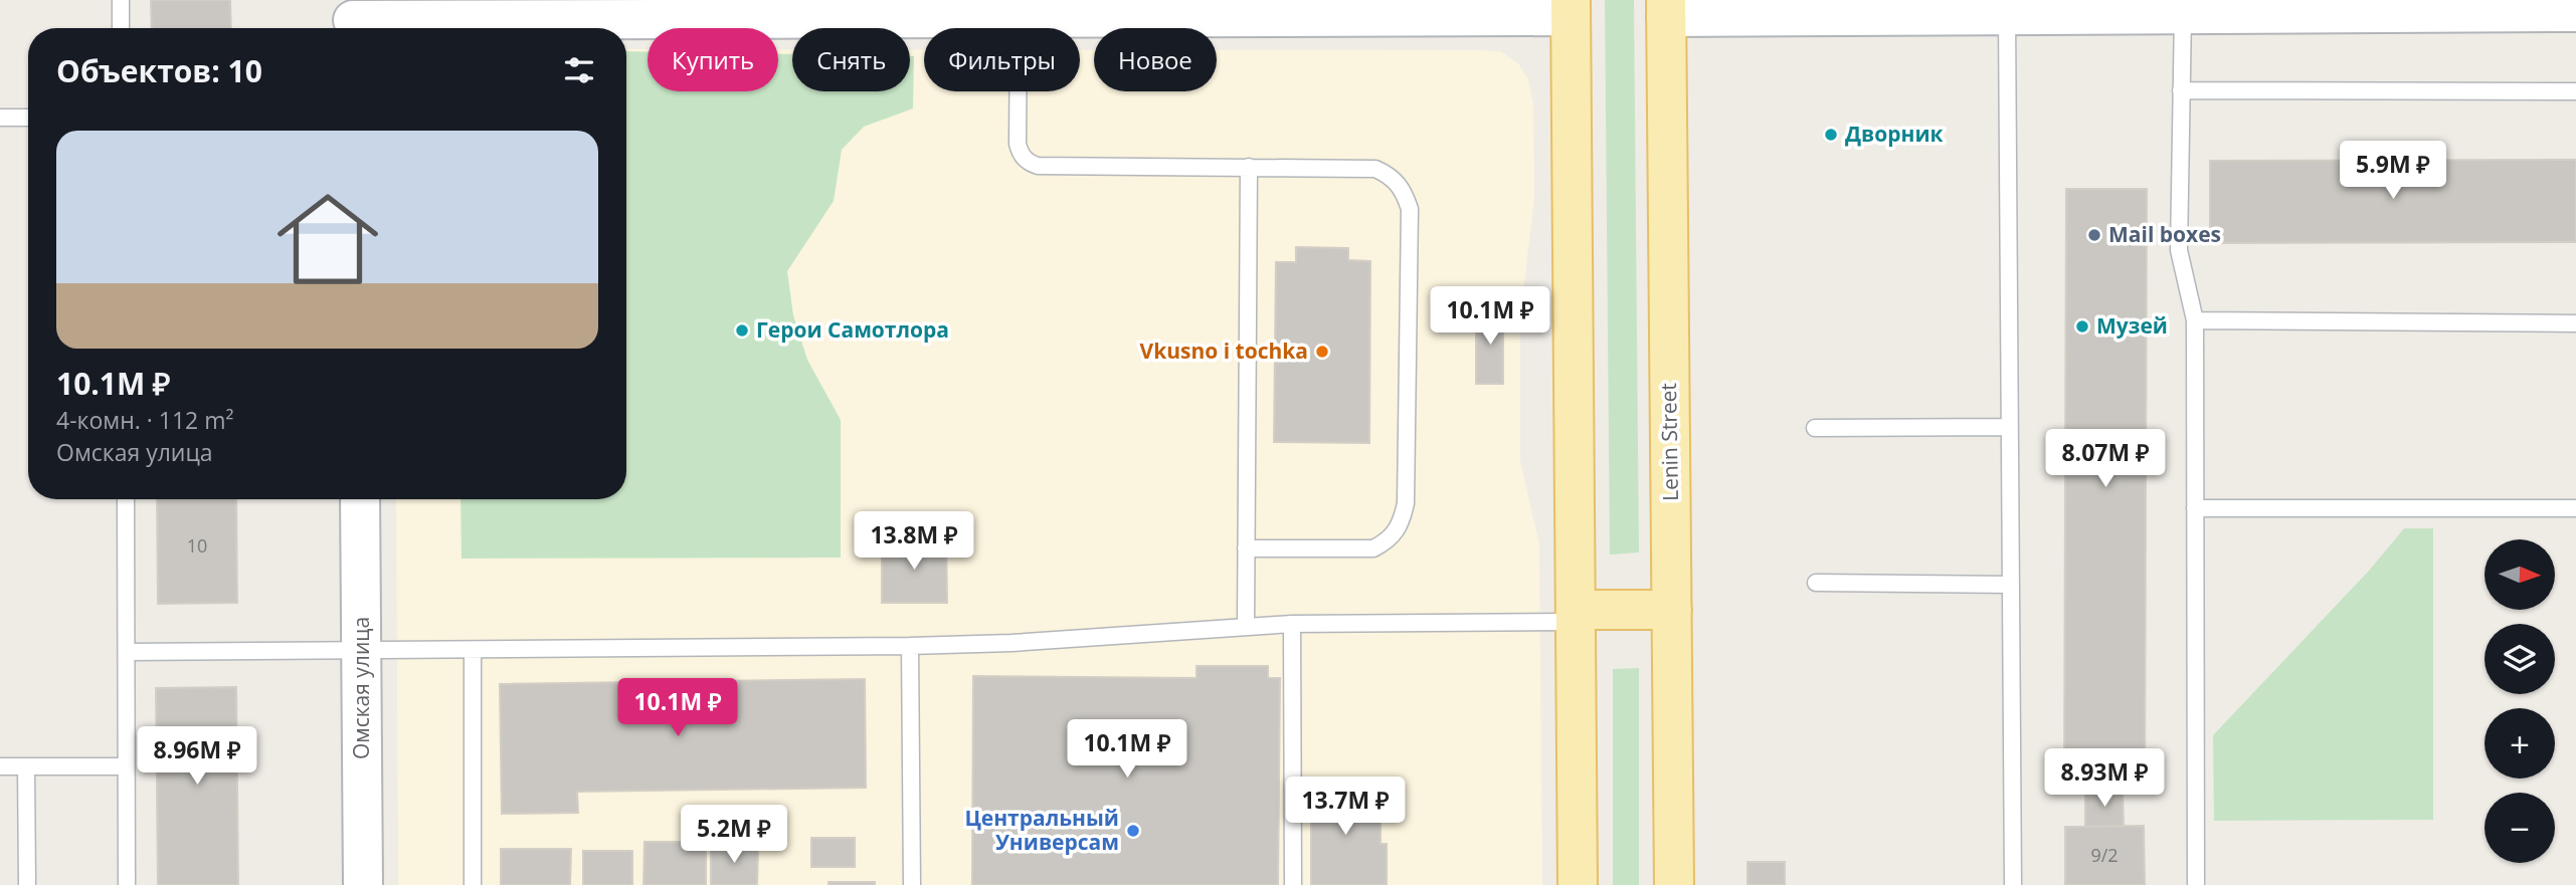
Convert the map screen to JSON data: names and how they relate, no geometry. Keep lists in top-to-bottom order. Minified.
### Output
{"streets":{"main road":["Lenin Street","Омская улица"]},"places":["Дворник","Mail boxes","Музей","Герои Самотлора","Vkusno i tochka","Центральный Универсам"],"house_numbers":["10","9/2"],"north":"right","page":{"chip":["Купить","Снять","Фильтры","Новое"],"heading":"Объектов: 10","list":[{"name":"10.1M ₽","note":"4-комн. · 112 m² · Омская улица"}],"price":["5.9M ₽","10.1M ₽","8.07M ₽","13.8M ₽","10.1M ₽","10.1M ₽","8.96M ₽","8.93M ₽","13.7M ₽","5.2M ₽"],"map_buttons":["+","−"]}}
